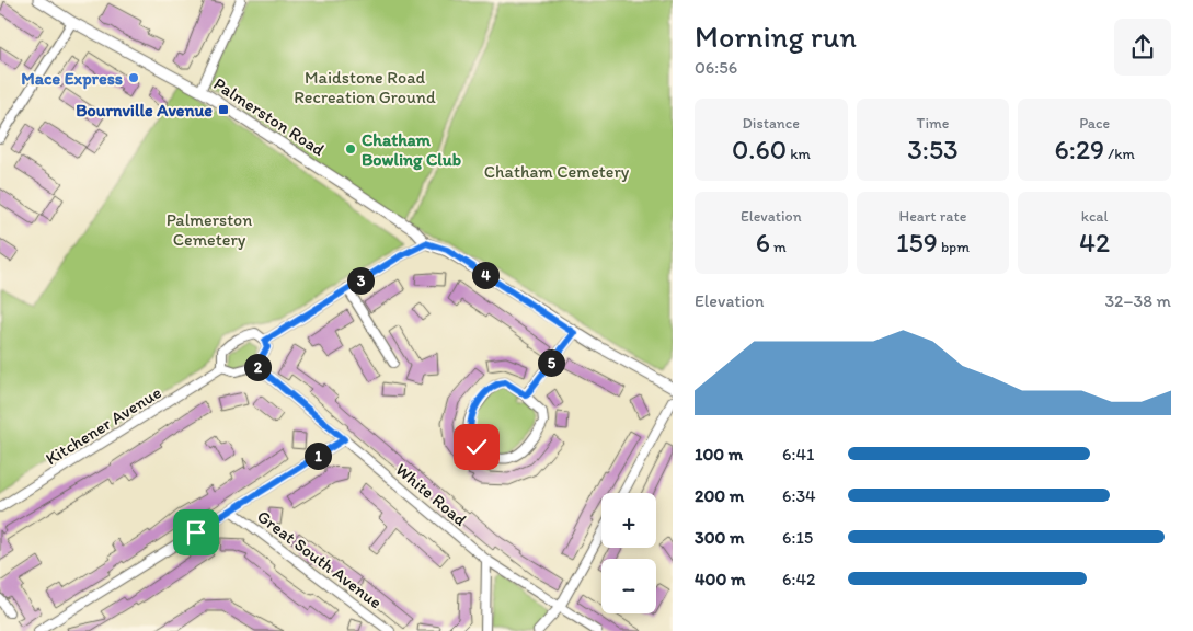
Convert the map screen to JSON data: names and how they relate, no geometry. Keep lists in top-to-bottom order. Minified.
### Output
{"streets":{"street":["Palmerston Road","Kitchener Avenue","White Road","Great South Avenue"]},"crossings":[["Kitchener Avenue","White Road"]],"parks":["Maidstone Road Recreation Ground","Chatham Cemetery","Palmerston Cemetery"],"places":{"other":["Mace Express","Chatham Bowling Club"],"transit":["Bournville Avenue"]},"page":{"heading":["Morning run","06:56"],"stats":[["Distance","0.60 km"],["Time","3:53"],["Pace","6:29 /km"],["Elevation","6 m"],["Heart rate","159 bpm"],["kcal","42"]],"pins":["4","3","5","2","1"],"chart":["Elevation","32–38 m"],"list":[{"name":"100 m","note":"6:41"},{"name":"200 m","note":"6:34"},{"name":"300 m","note":"6:15"},{"name":"400 m","note":"6:42"}],"map_buttons":["+","−"]}}
